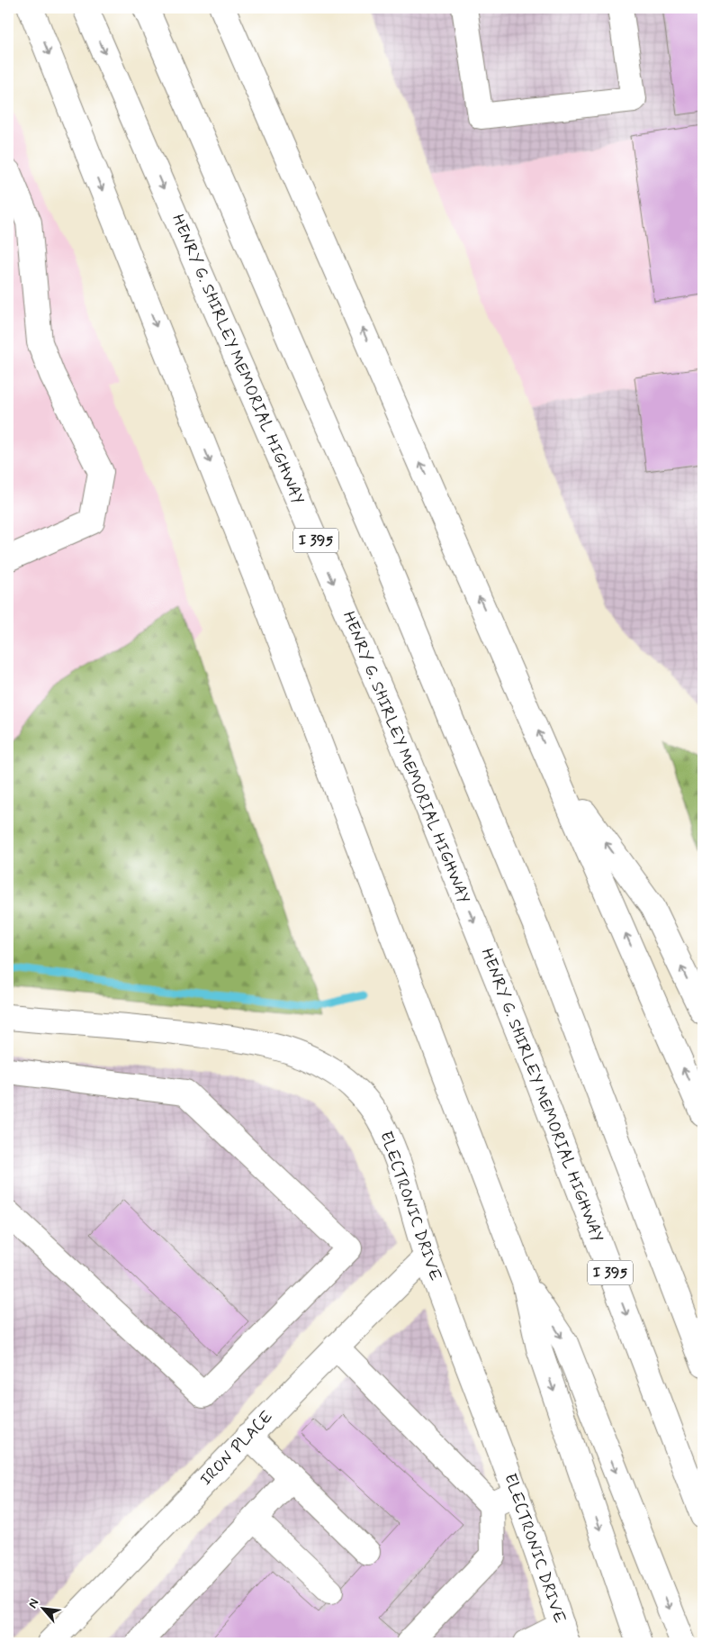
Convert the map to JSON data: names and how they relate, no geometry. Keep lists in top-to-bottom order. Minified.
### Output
{"streets":{"main road":["HENRY G. SHIRLEY MEMORIAL HIGHWAY","I 395","ELECTRONIC DRIVE","IRON PLACE"]},"crossings":[["ELECTRONIC DRIVE","IRON PLACE"]],"north":"top left"}
